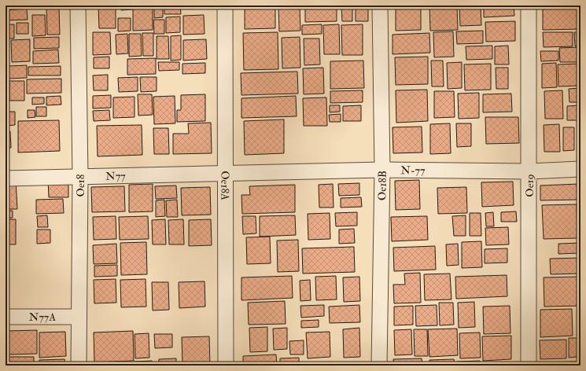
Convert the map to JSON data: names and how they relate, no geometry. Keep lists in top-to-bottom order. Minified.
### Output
{"streets":{"street":["N-77","N77","Oe18","Oe18A","Oe18B","Oe19","N77A"]},"crossings":[["N-77","N77"],["N-77","Oe18A"],["N-77","Oe18B"],["N-77","Oe19"],["N77","Oe18"],["N77","Oe18A"],["Oe18","N77A"]]}
